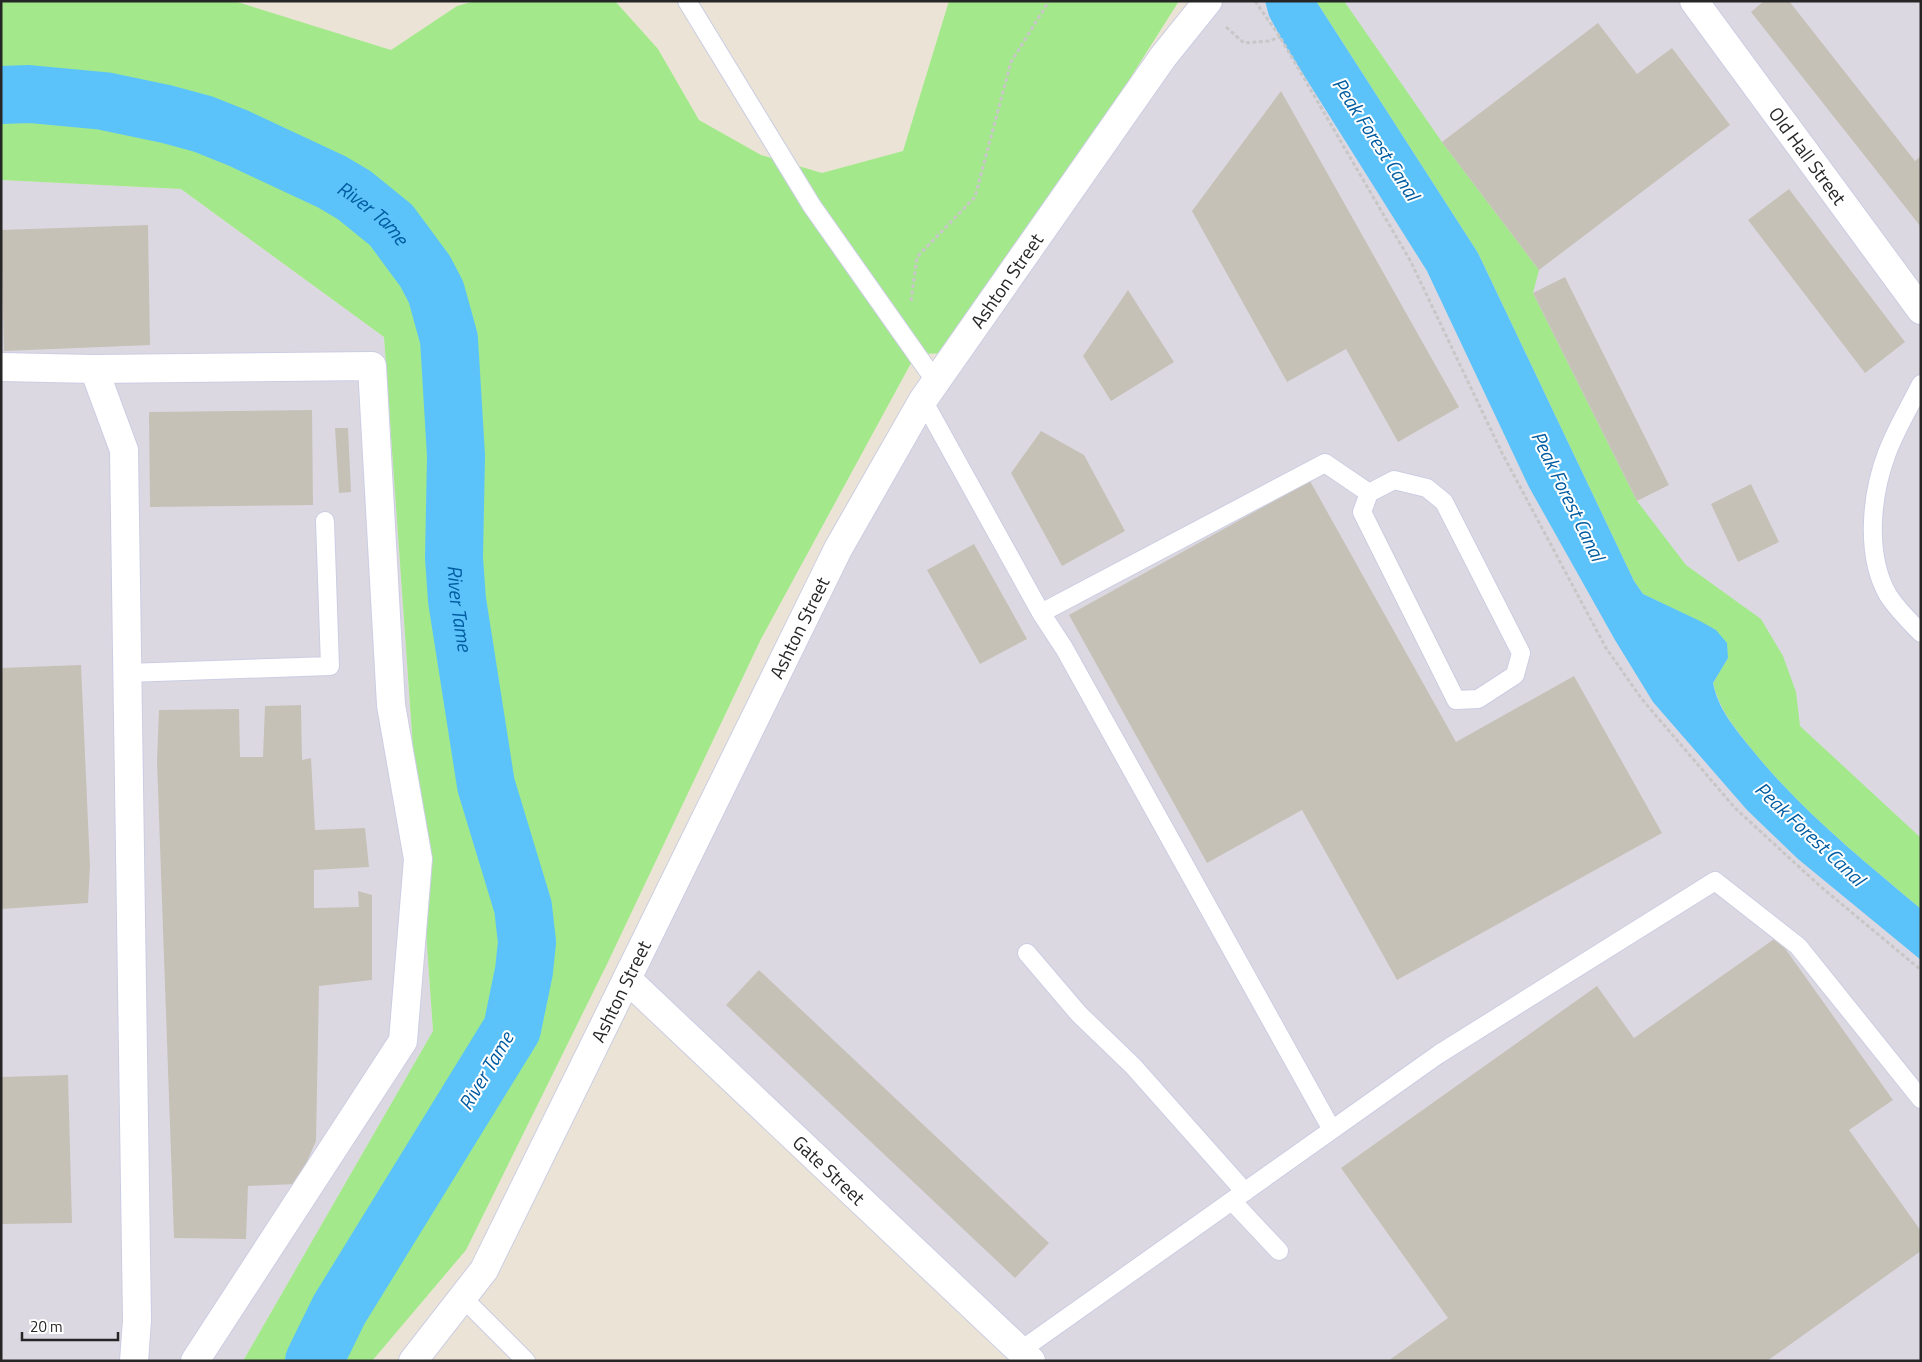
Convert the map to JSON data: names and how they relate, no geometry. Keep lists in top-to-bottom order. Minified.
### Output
{"streets":{"street":["Old Hall Street","Ashton Street","Gate Street"]},"crossings":[["Ashton Street","Gate Street"]],"water":["Peak Forest Canal","River Tame"],"scale_bar":"20 m"}
